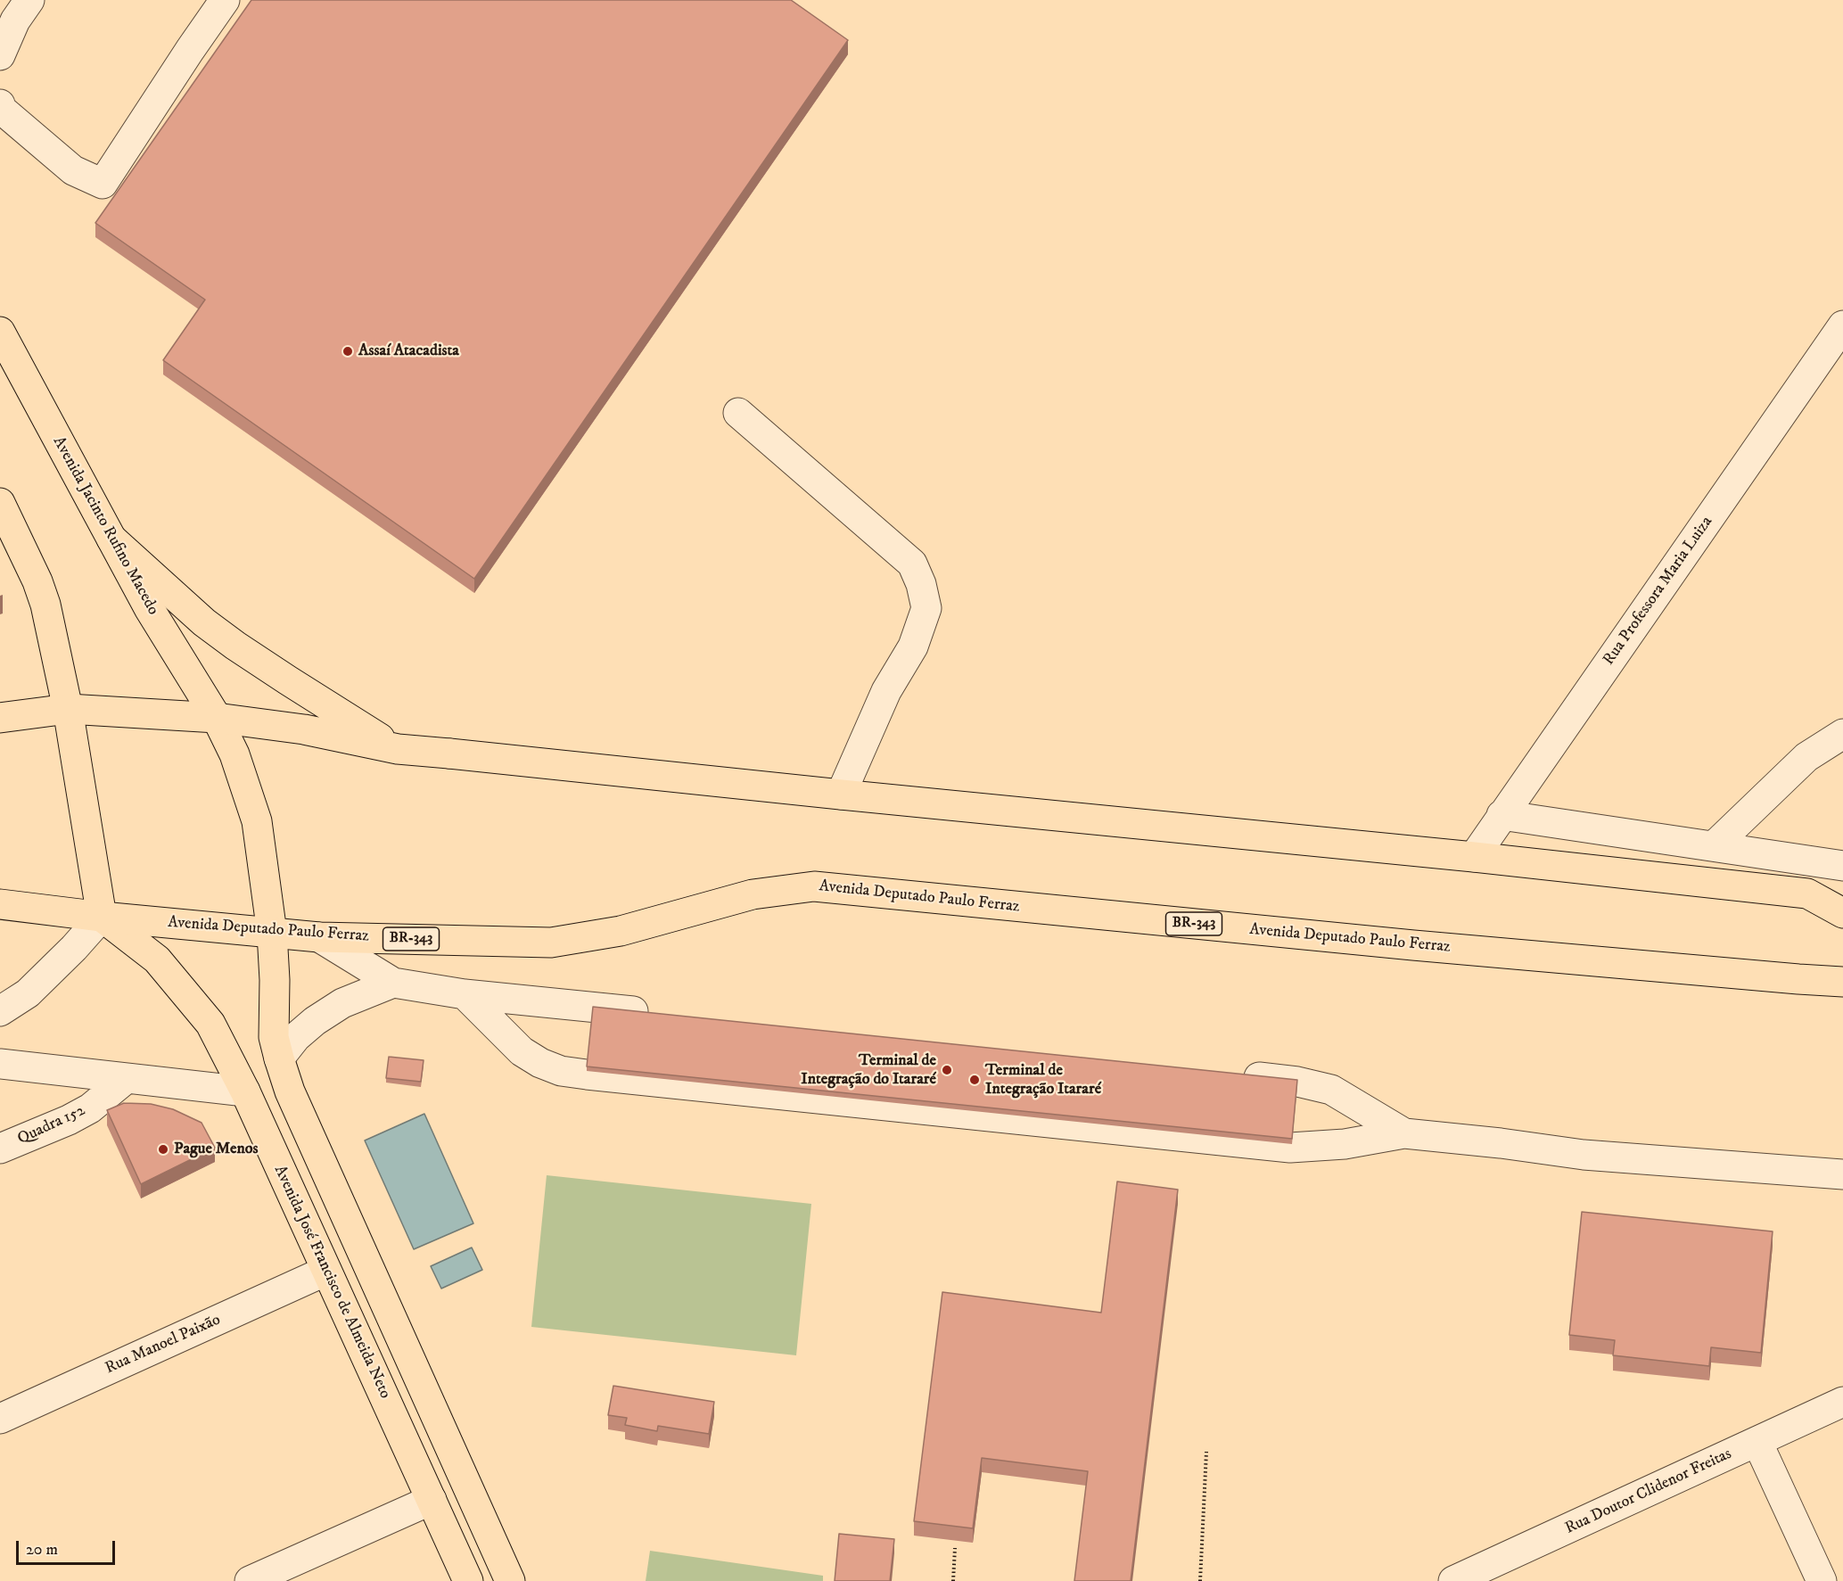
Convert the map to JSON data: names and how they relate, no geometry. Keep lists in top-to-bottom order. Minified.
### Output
{"streets":{"main road":["Avenida Jacinto Rufino Macedo","Avenida Deputado Paulo Ferraz","BR-343","Avenida José Francisco de Almeida Neto"],"street":["Rua Professora Maria Luiza","Quadra 152","Rua Manoel Paixão","Rua Doutor Clidenor Freitas"]},"crossings":[["Avenida Deputado Paulo Ferraz","Avenida José Francisco de Almeida Neto"],["Avenida José Francisco de Almeida Neto","Rua Manoel Paixão"]],"places":["Assaí Atacadista","Terminal de Integração do Itararé","Terminal de Integração Itararé","Pague Menos"],"scale_bar":"20 m"}
